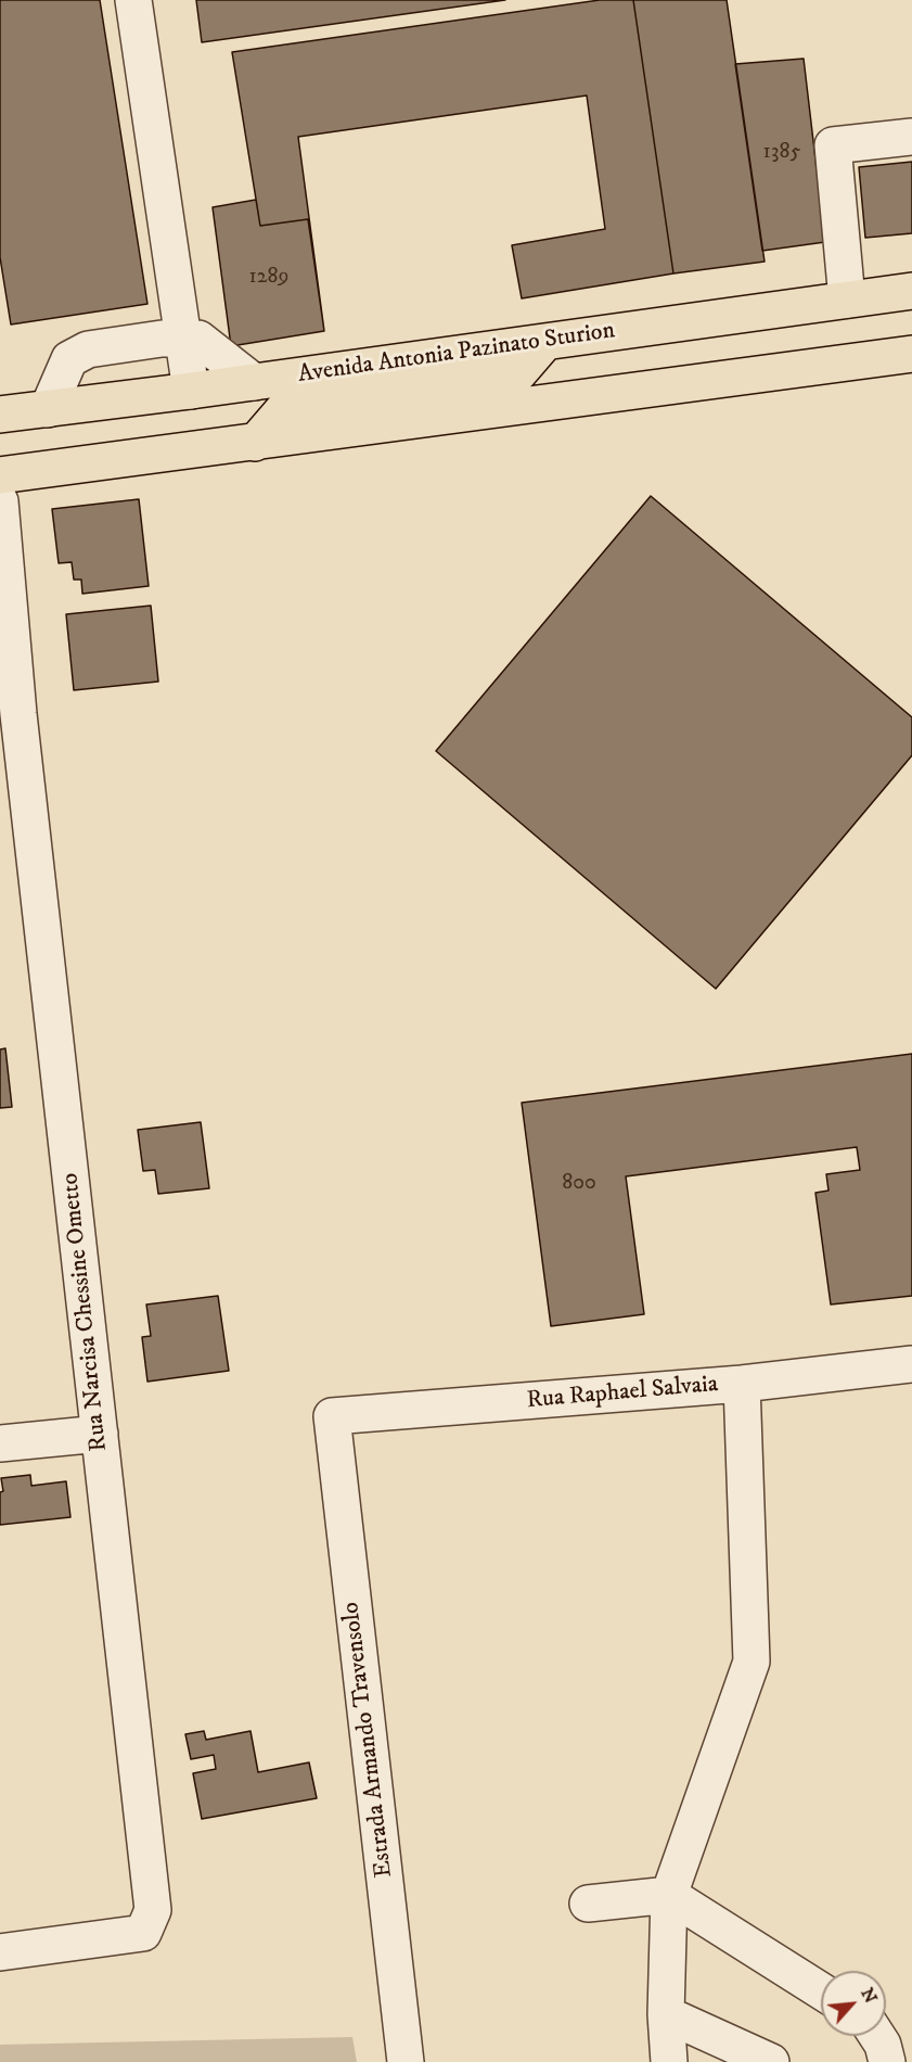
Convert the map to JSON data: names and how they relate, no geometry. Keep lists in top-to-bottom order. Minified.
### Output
{"streets":{"main road":["Avenida Antonia Pazinato Sturion"],"street":["Rua Narcisa Chessine Ometto","Rua Raphael Salvaia","Estrada Armando Travensolo"]},"crossings":[["Rua Raphael Salvaia","Estrada Armando Travensolo"]],"house_numbers":["1385","1289","800"],"north":"top right"}
